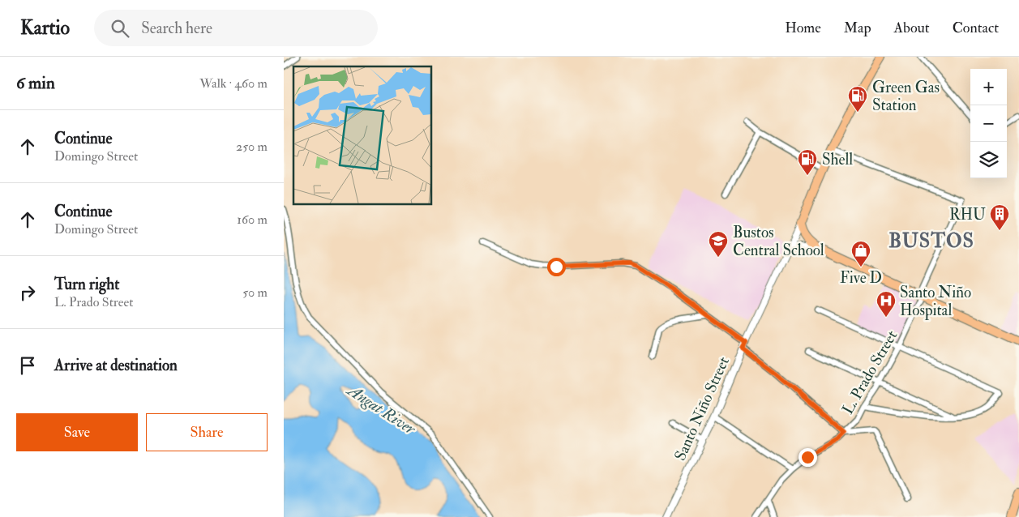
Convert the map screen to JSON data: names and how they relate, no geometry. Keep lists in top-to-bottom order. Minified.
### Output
{"streets":{"street":["L. Prado Street","Santo Niño Street"]},"districts":["BUSTOS"],"water":["Angat River"],"places":{"fuel station":["Green Gas Station","Shell"],"building":["RHU"],"school or university":["Bustos Central School"],"shop":["Five D"],"hospital":["Santo Niño Hospital"]},"page":{"header":"Kartio","search":"Search here","nav":["Home","Map","About","Contact"],"heading":["6 min","Walk · 460 m"],"map_buttons":["+","−"],"list":[["Continue","Domingo Street","250 m"],["Continue","Domingo Street","160 m"],["Turn right","L. Prado Street","50 m"],"Arrive at destination"],"buttons":["Save","Share"]}}
